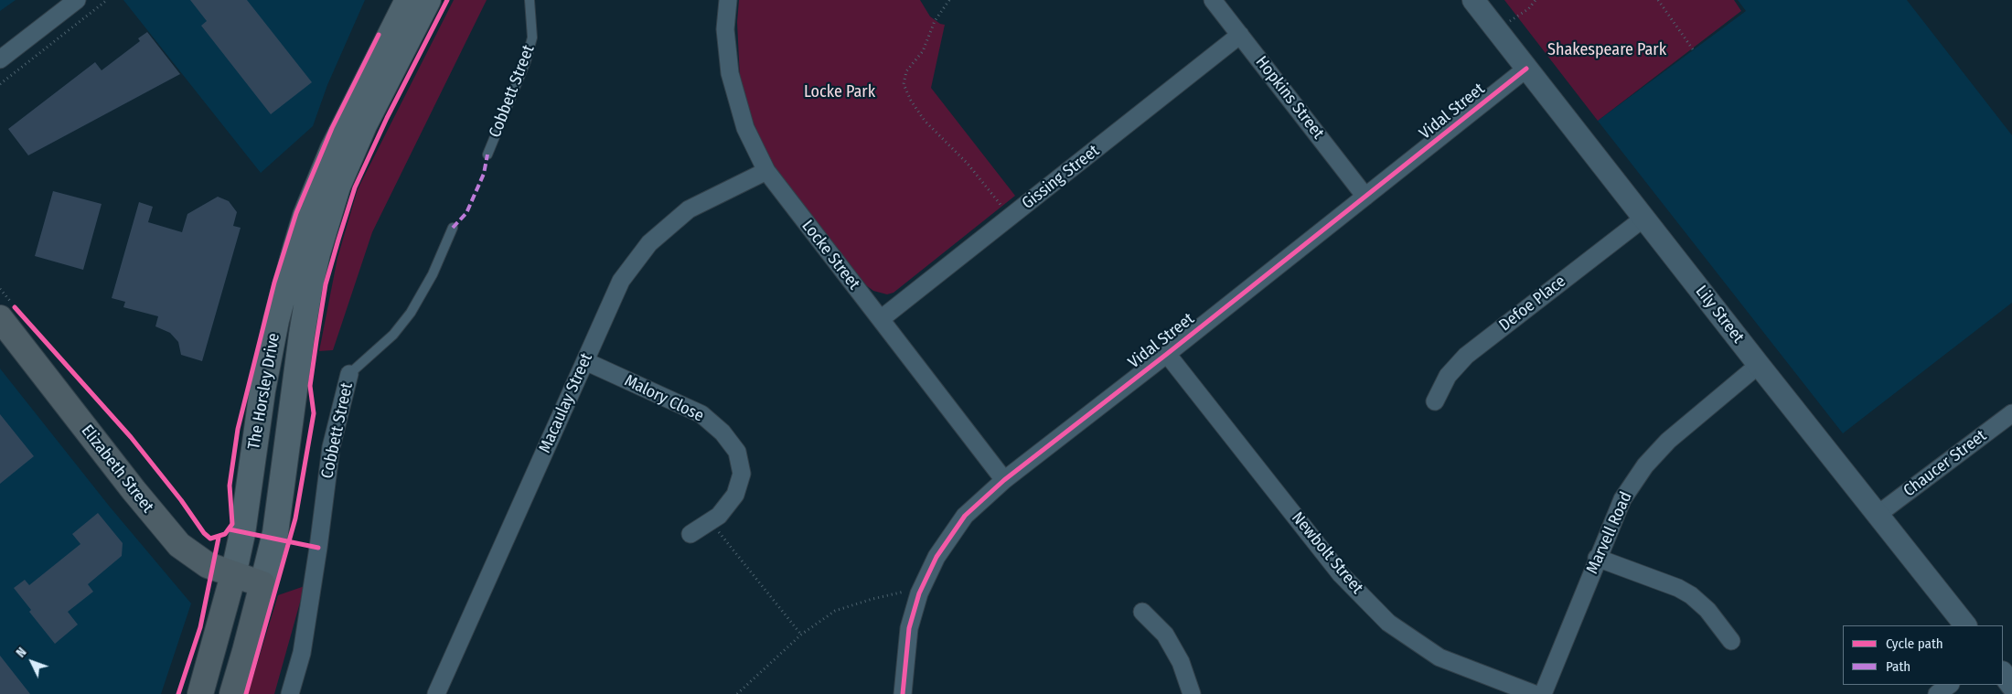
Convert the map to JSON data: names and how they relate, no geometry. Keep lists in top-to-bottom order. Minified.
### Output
{"streets":{"main road":["The Horsley Drive","Elizabeth Street"],"street":["Cobbett Street","Hopkins Street","Vidal Street","Gissing Street","Locke Street","Defoe Place","Lily Street","Malory Close","Macaulay Street","Chaucer Street","Marvell Road","Newbolt Street"]},"crossings":[["Hopkins Street","Vidal Street"],["Hopkins Street","Gissing Street"],["Vidal Street","Locke Street"],["Vidal Street","Lily Street"],["Vidal Street","Newbolt Street"],["Gissing Street","Locke Street"],["Locke Street","Macaulay Street"],["Defoe Place","Lily Street"],["Lily Street","Chaucer Street"],["Lily Street","Marvell Road"],["The Horsley Drive","Elizabeth Street"],["Malory Close","Macaulay Street"]],"parks":["Shakespeare Park","Locke Park"],"legend":["Cycle path","Path"],"north":"top left"}
